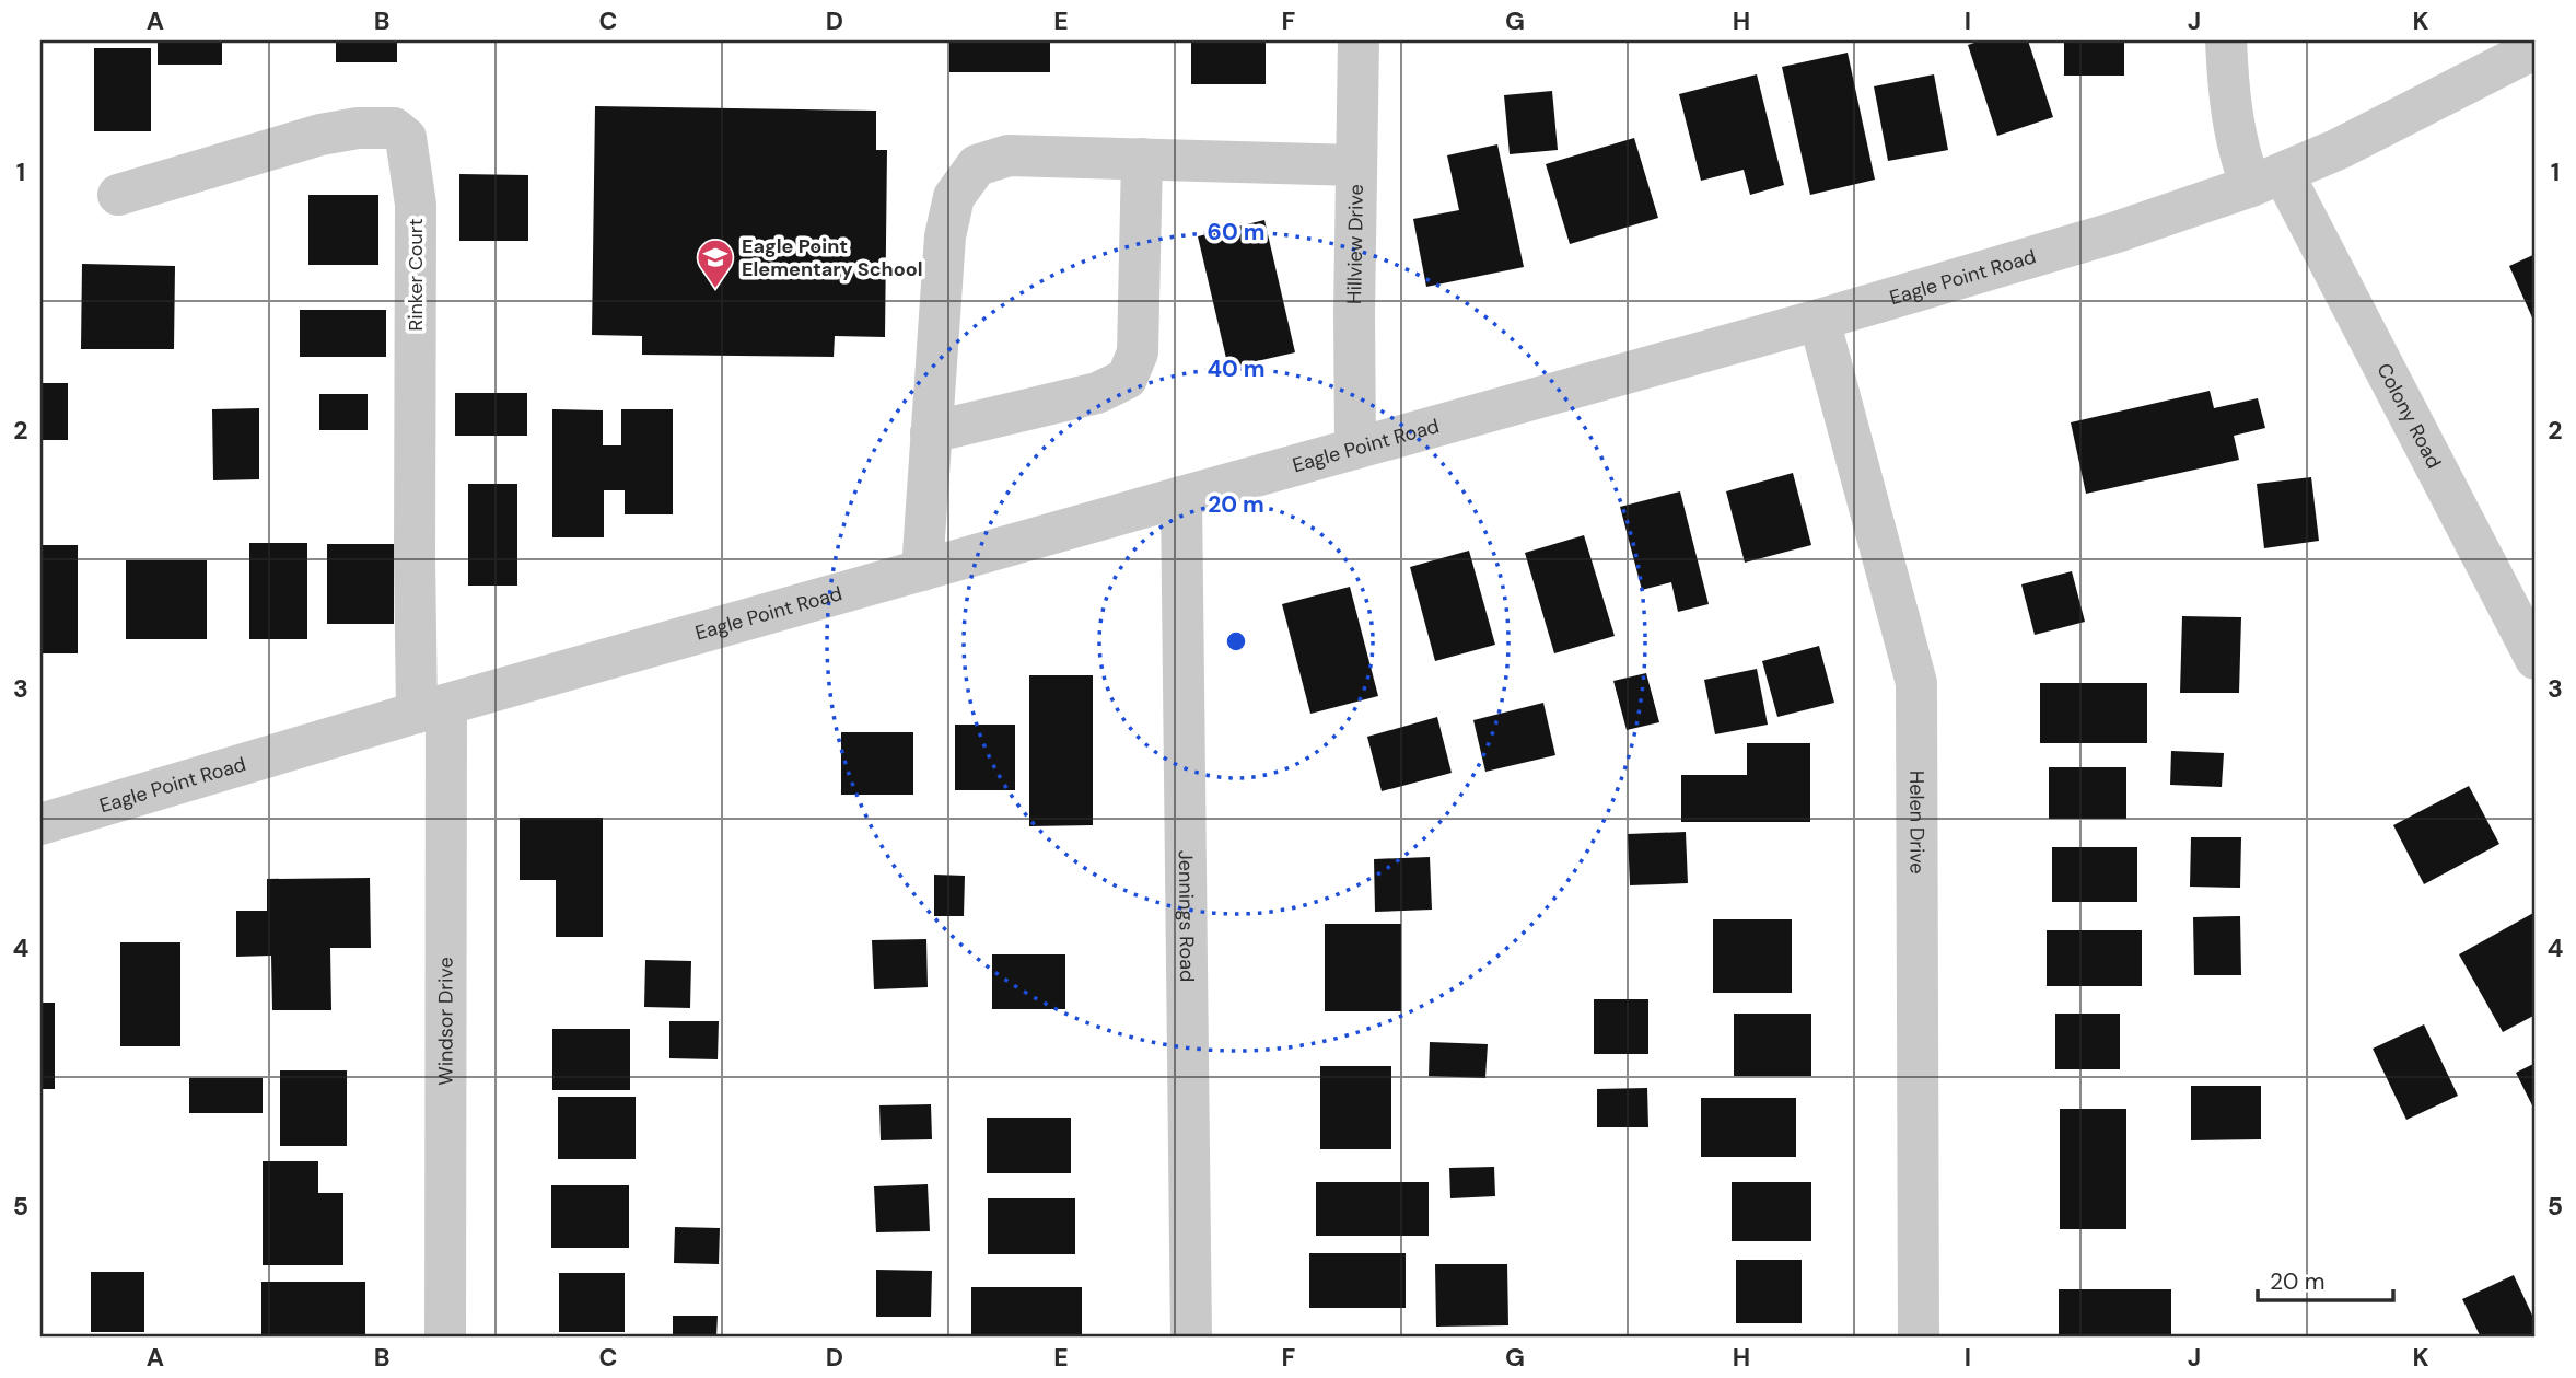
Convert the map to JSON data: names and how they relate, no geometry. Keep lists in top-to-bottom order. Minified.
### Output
{"streets":{"street":["Hillview Drive","Rinker Court","Eagle Point Road","Colony Road","Helen Drive","Jennings Road","Windsor Drive"]},"crossings":[["Hillview Drive","Eagle Point Road"],["Rinker Court","Eagle Point Road"],["Rinker Court","Windsor Drive"],["Eagle Point Road","Colony Road"],["Eagle Point Road","Helen Drive"],["Eagle Point Road","Jennings Road"],["Eagle Point Road","Windsor Drive"]],"places":{"school or university":["Eagle Point Elementary School"]},"scale_bar":"20 m","grid":{"columns":["A","B","C","D","E","F","G","H","I","J","K"],"rows":["1","2","3","4","5"]},"rings":["60 m","40 m","20 m"]}
